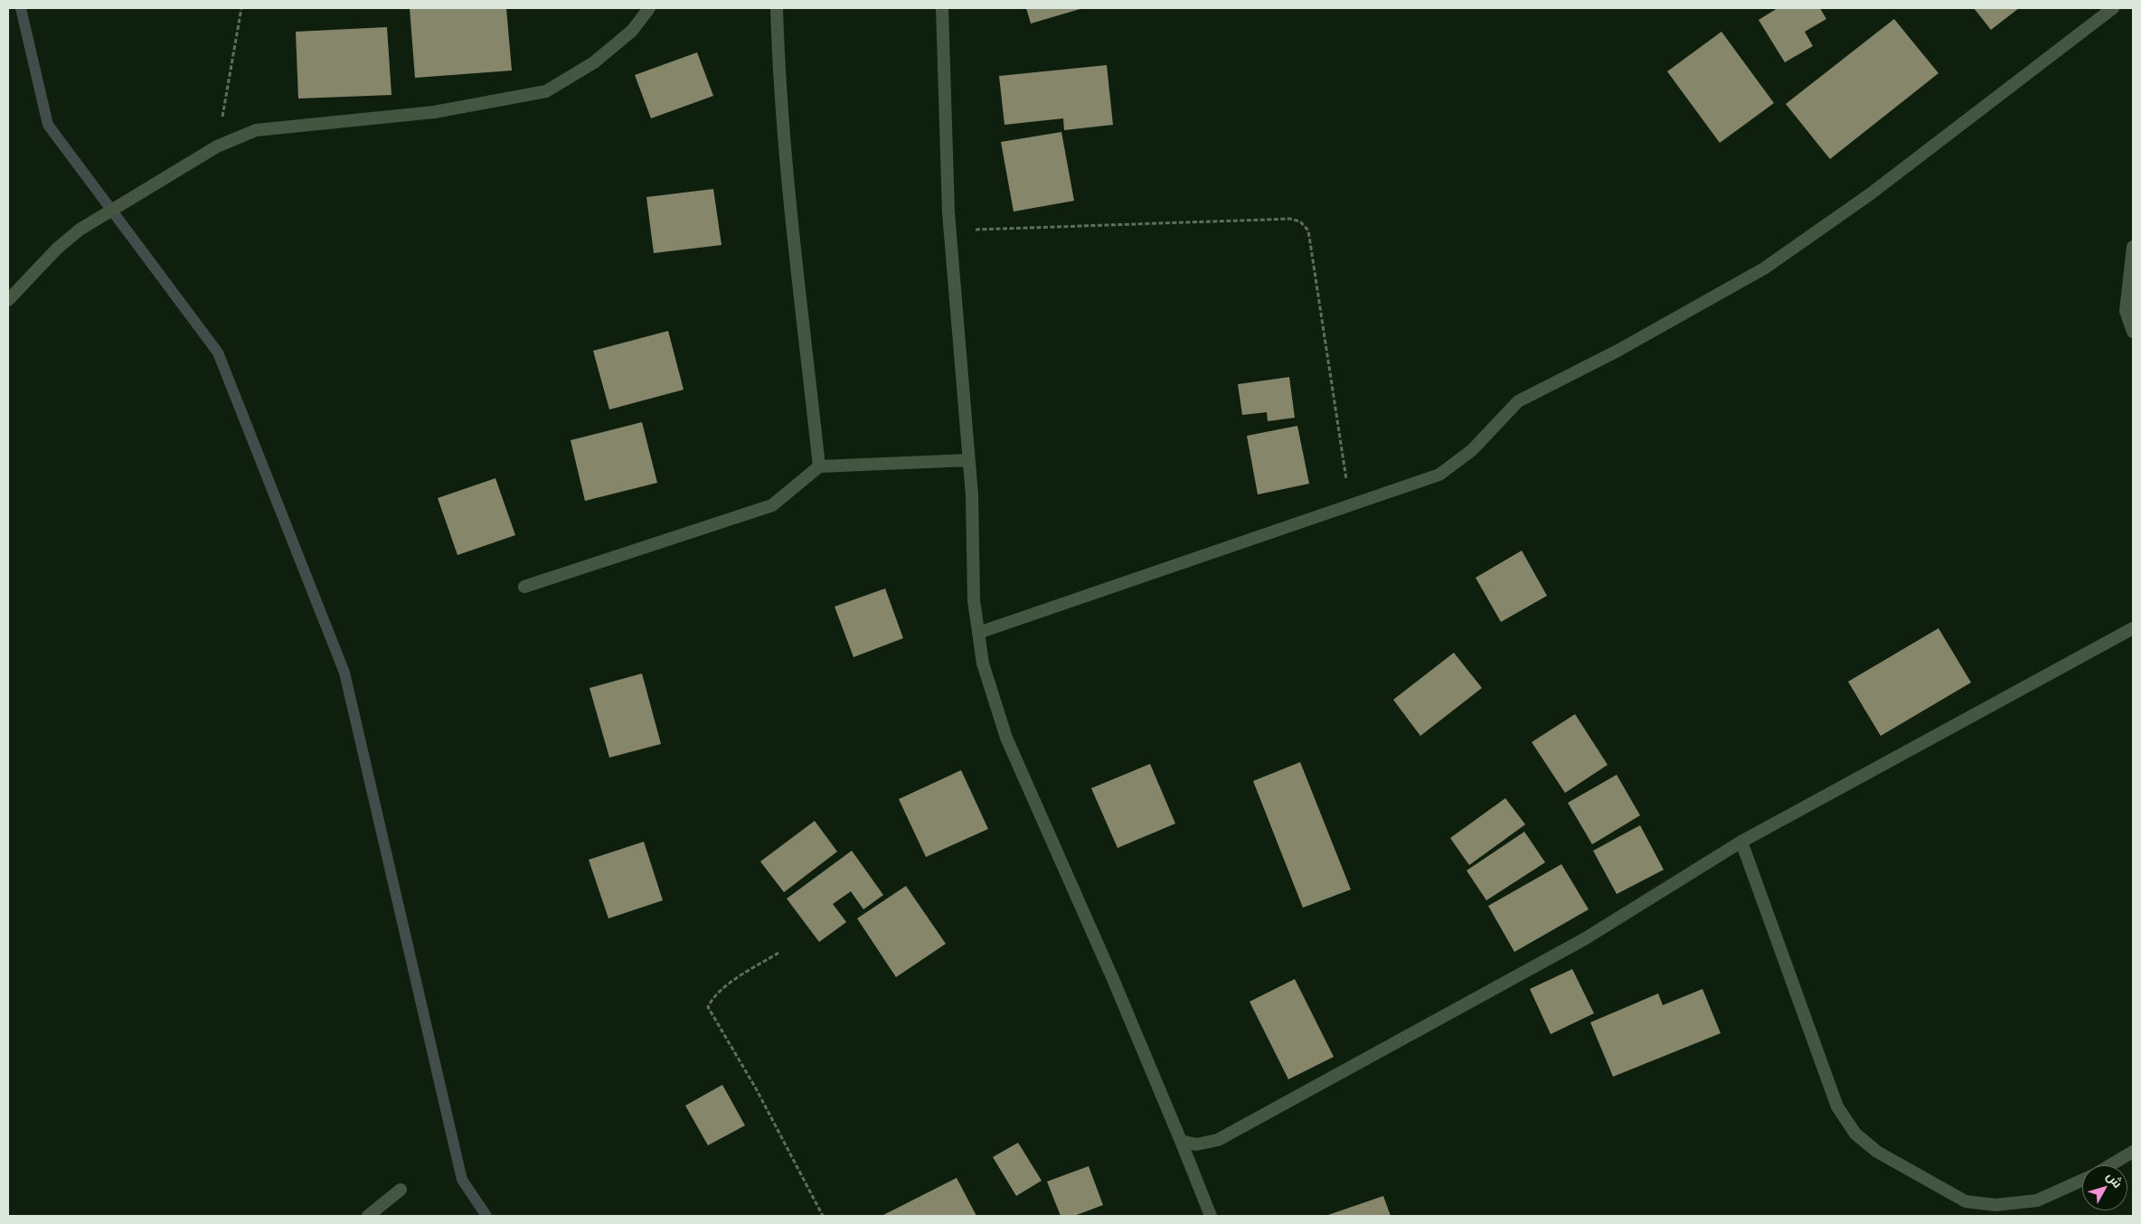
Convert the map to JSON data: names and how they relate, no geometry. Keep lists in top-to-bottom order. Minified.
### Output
{"north":"top right"}
